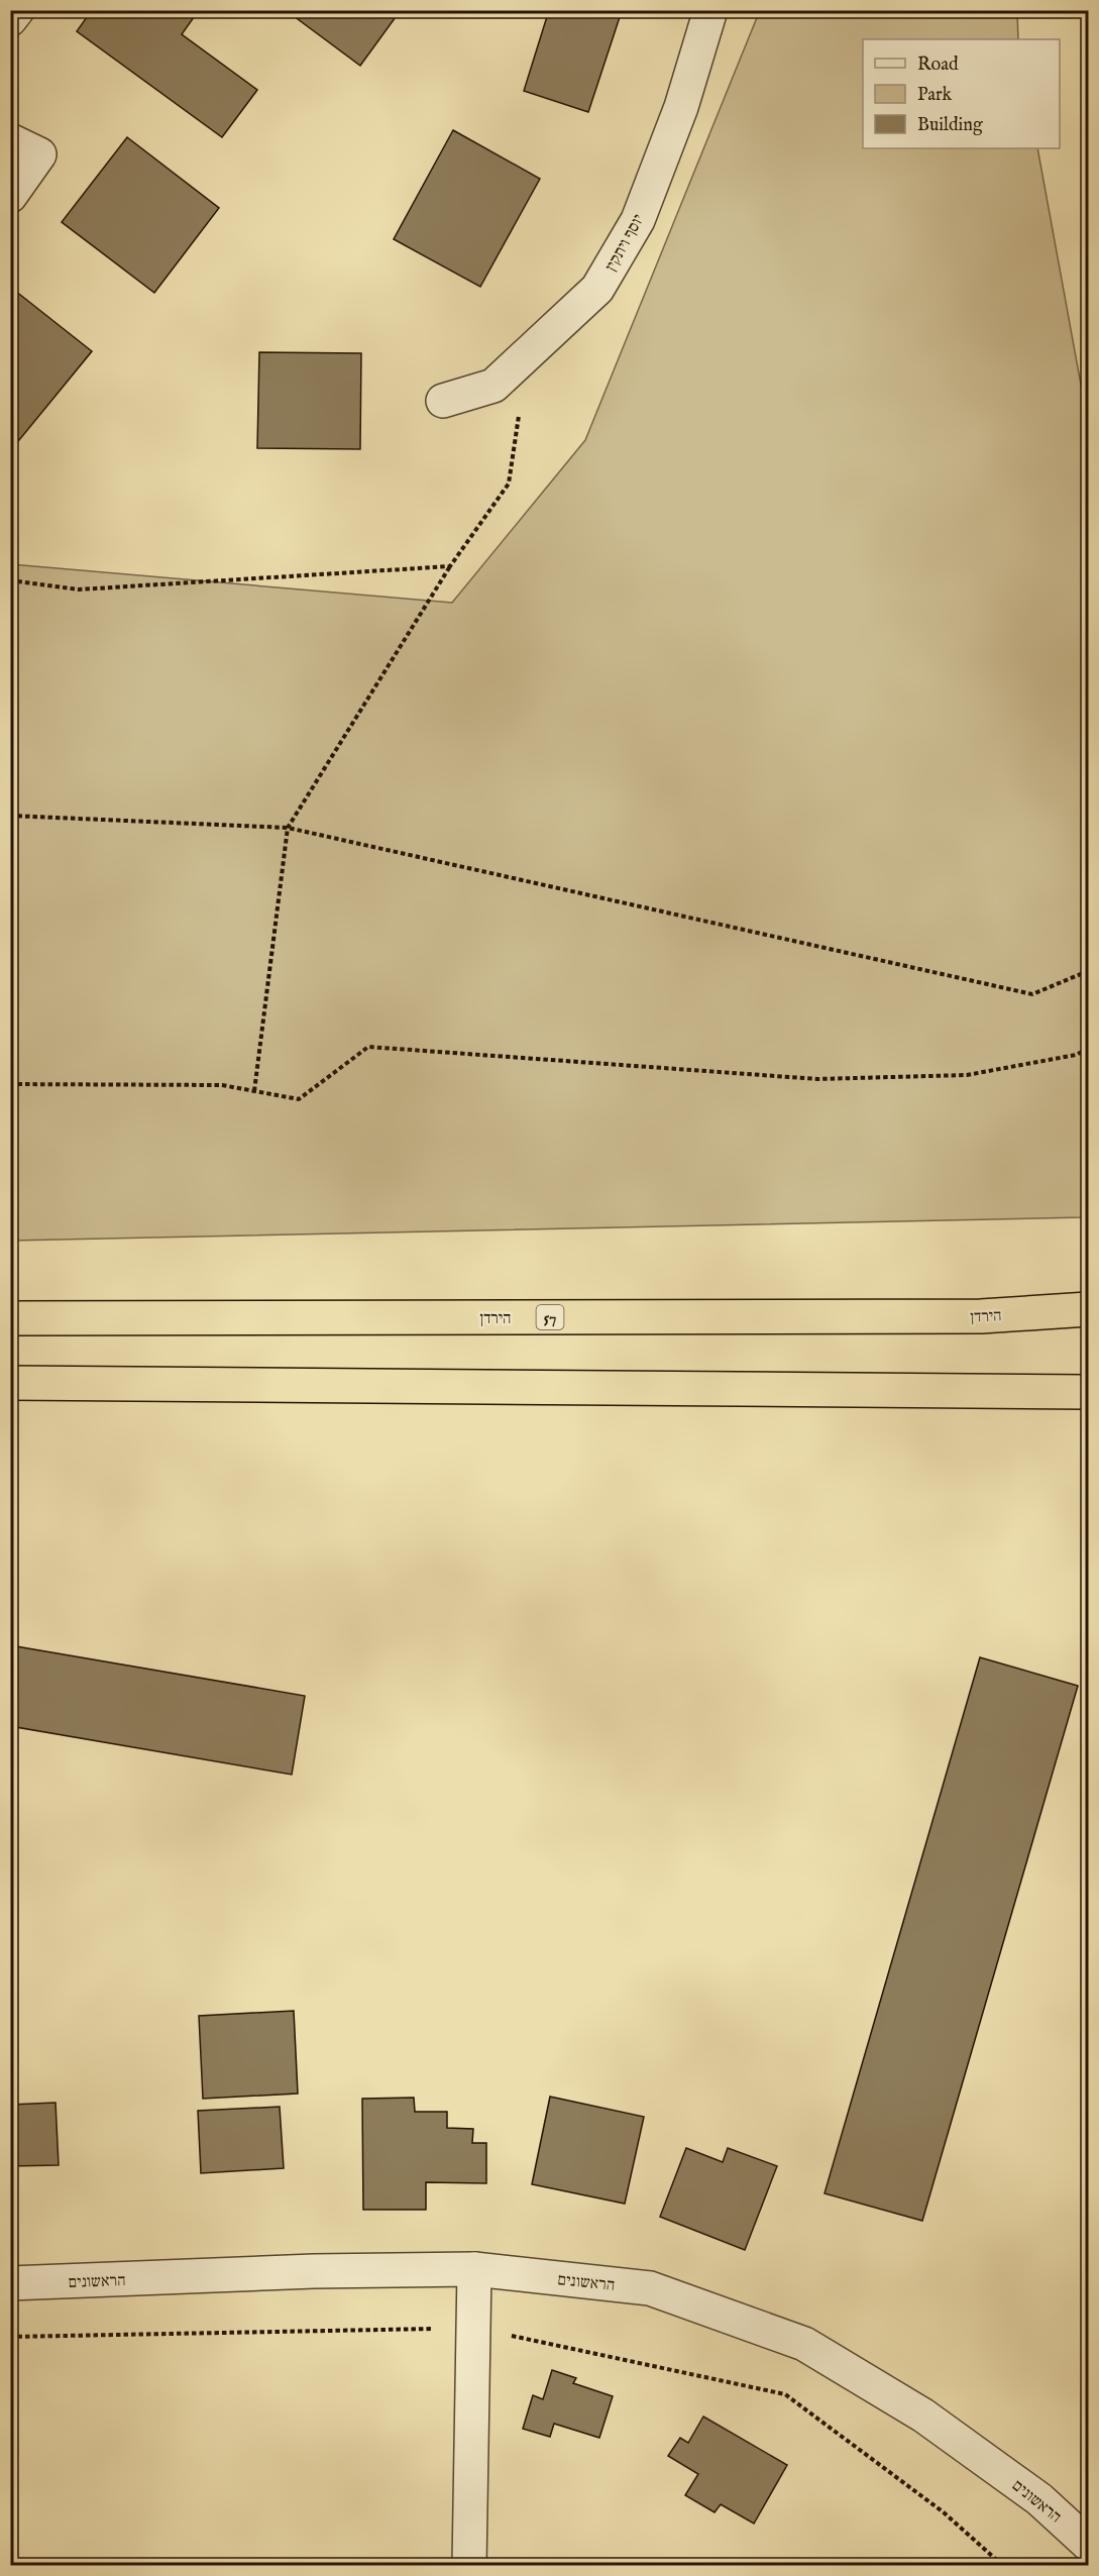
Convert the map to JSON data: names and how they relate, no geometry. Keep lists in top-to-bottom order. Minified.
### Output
{"streets":{"highway":["הירדן","57"],"street":["יוסף ויתקין","הראשונים"]},"legend":["Road","Park","Building"]}
